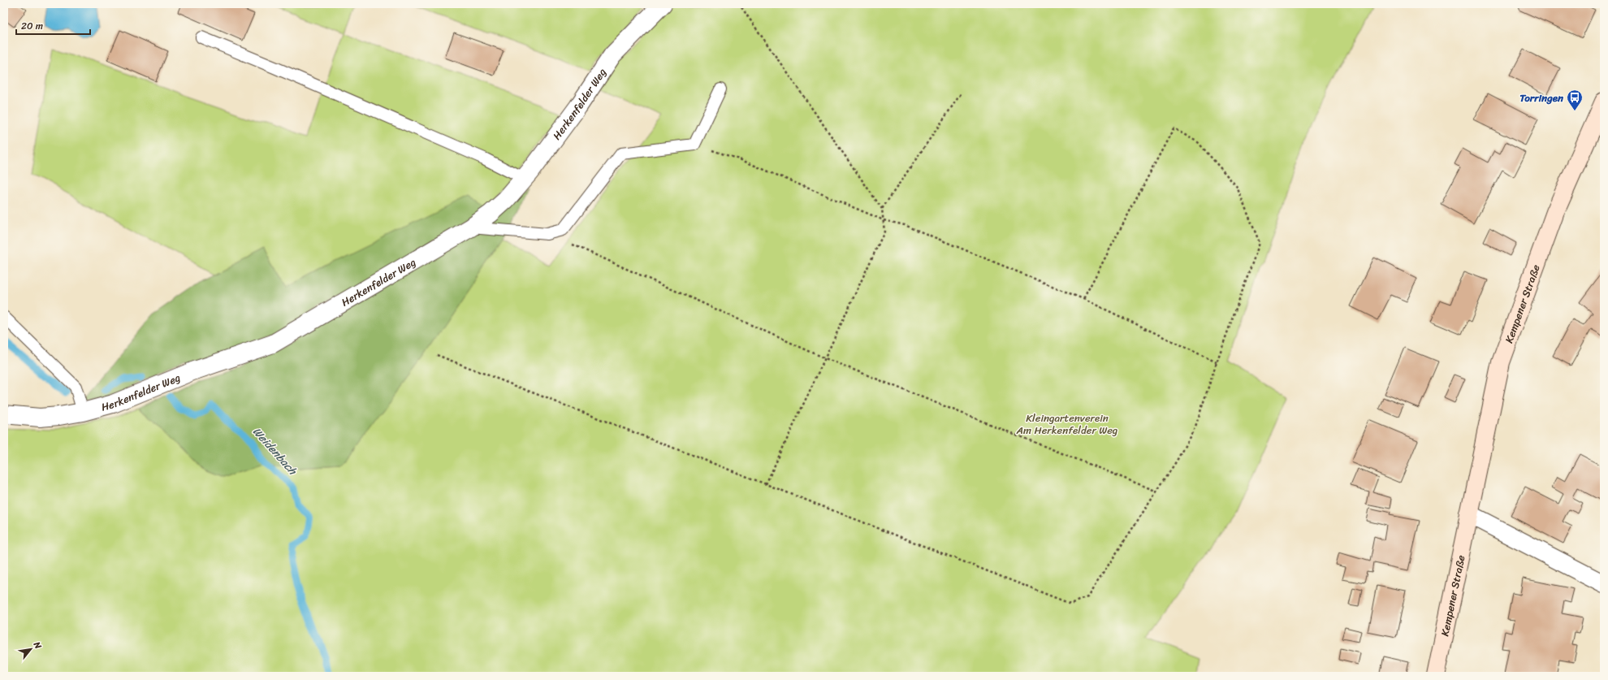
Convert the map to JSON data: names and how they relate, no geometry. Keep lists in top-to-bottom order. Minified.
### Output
{"streets":{"main road":["Kempener Straße"],"street":["Herkenfelder Weg"]},"water":["Weidenbach"],"parks":["Kleingartenverein Am Herkenfelder Weg"],"places":{"bus stop":["Torringen"]},"scale_bar":"20 m","north":"top right"}
